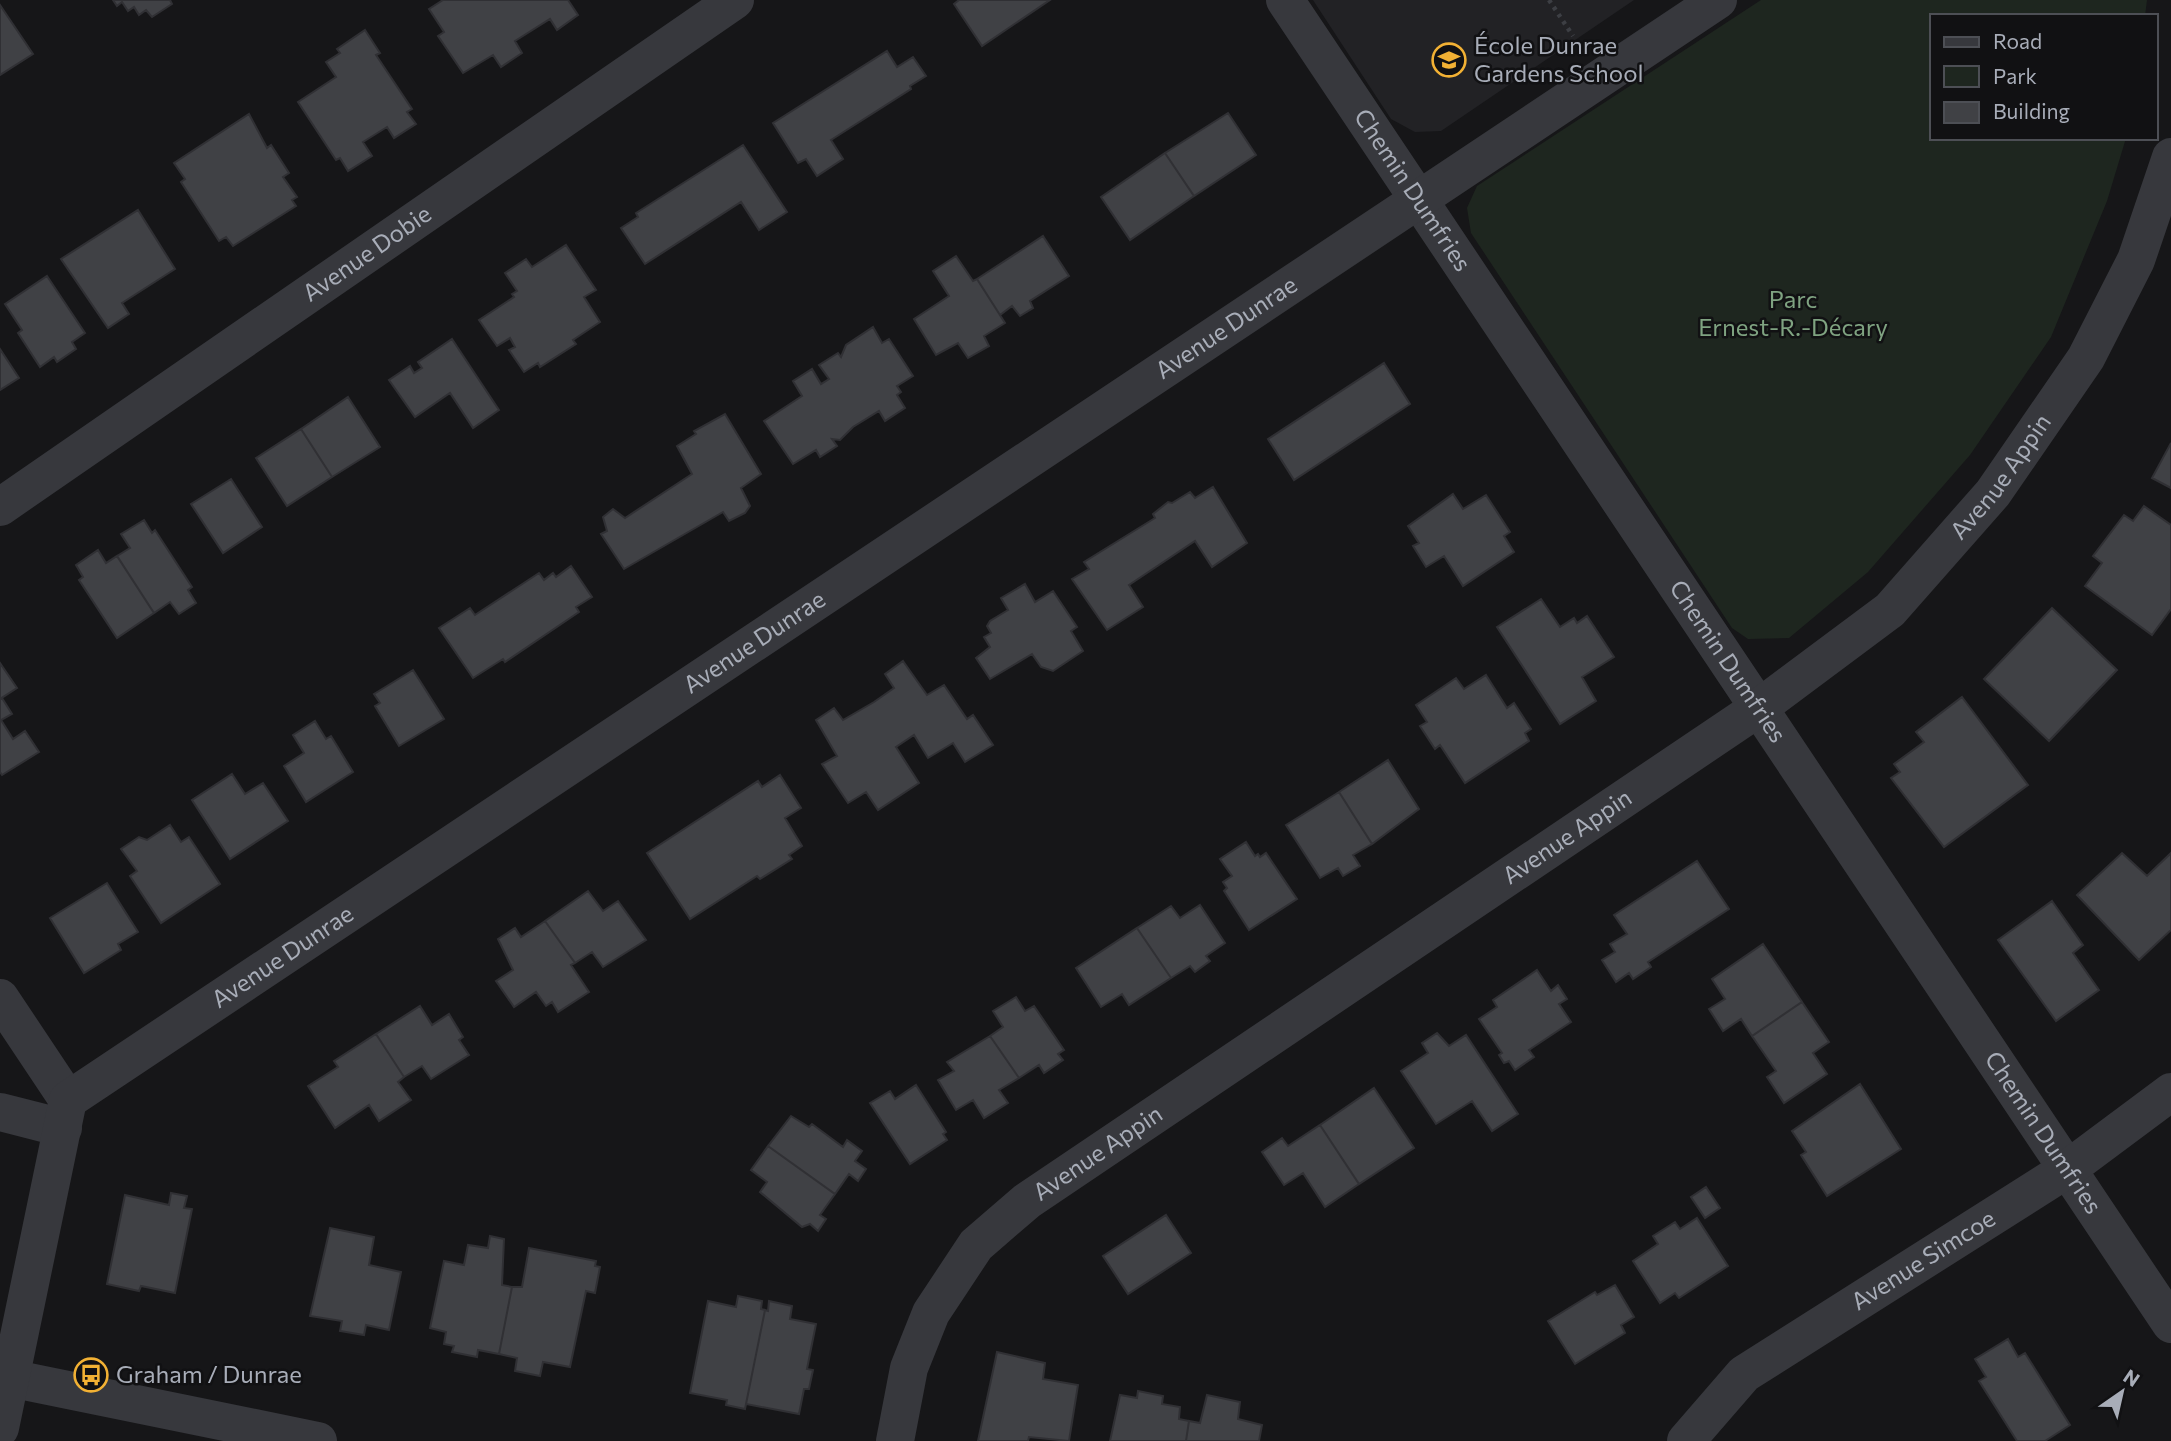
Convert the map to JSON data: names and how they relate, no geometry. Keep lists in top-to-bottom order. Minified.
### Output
{"streets":{"street":["Chemin Dumfries","Avenue Dobie","Avenue Dunrae","Avenue Appin","Avenue Simcoe"]},"crossings":[["Chemin Dumfries","Avenue Dunrae"],["Chemin Dumfries","Avenue Appin"],["Chemin Dumfries","Avenue Simcoe"]],"parks":["Parc Ernest-R.-Décary"],"places":{"school or university":["École Dunrae Gardens School"],"bus stop":["Graham / Dunrae"]},"legend":["Road","Park","Building"],"north":"top right"}
